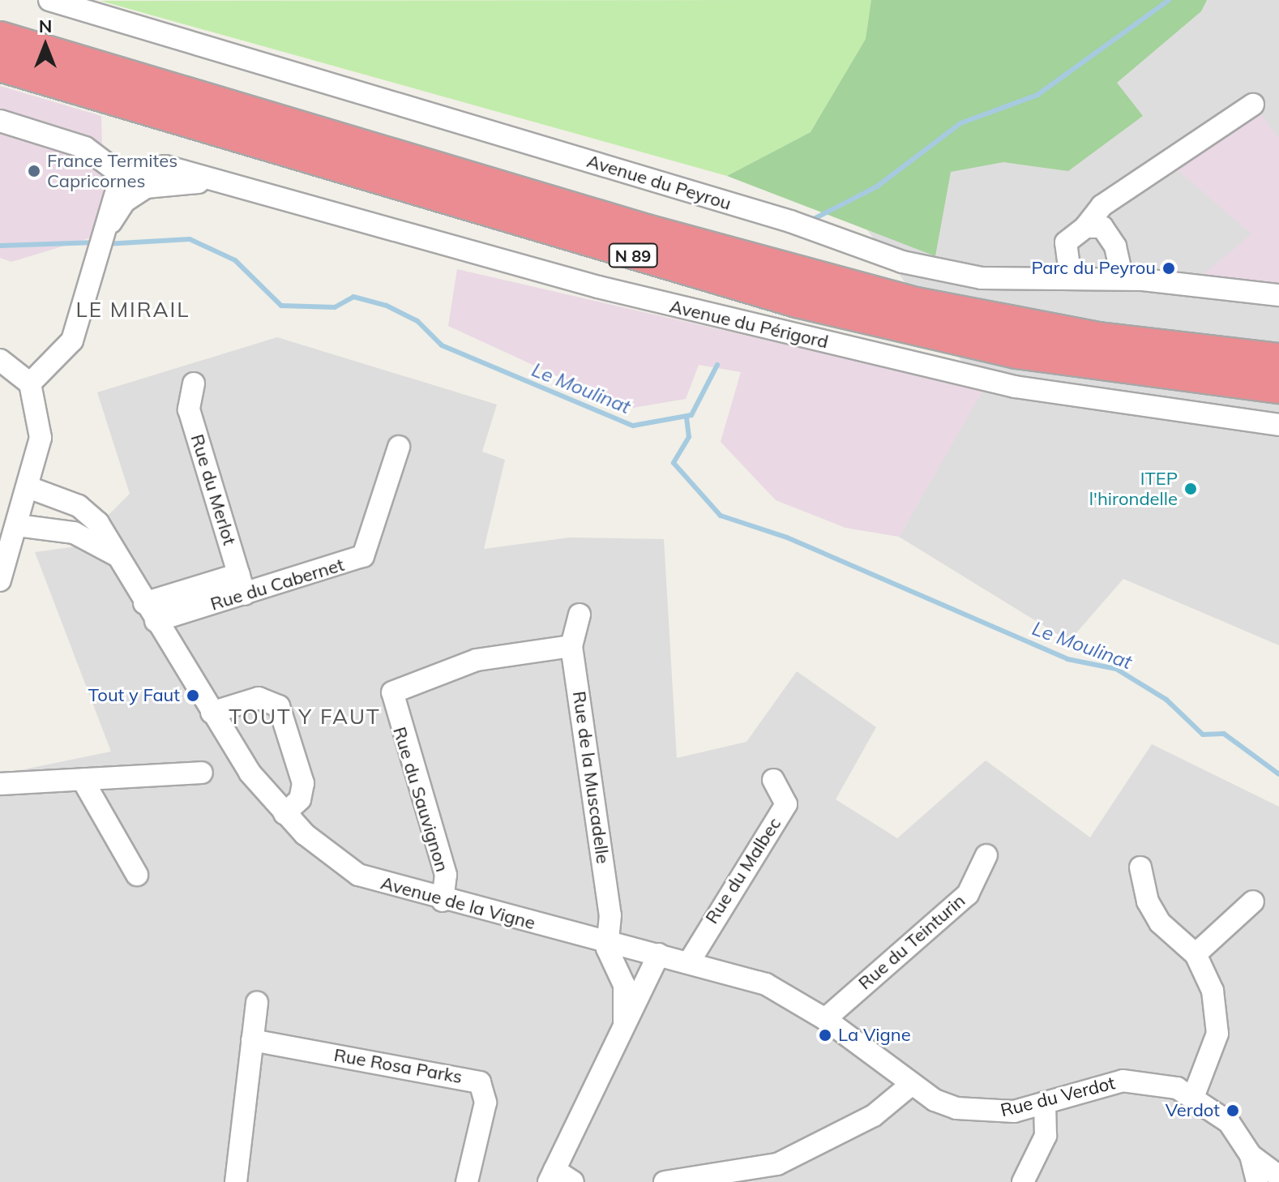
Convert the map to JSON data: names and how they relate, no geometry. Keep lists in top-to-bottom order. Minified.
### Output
{"streets":{"highway":["N 89"],"street":["Avenue du Peyrou","Avenue du Périgord","Rue du Merlot","Rue du Cabernet","Rue de la Muscadelle","Rue du Sauvignon","Rue du Malbec","Avenue de la Vigne","Rue du Teinturin","Rue Rosa Parks","Rue du Verdot"]},"crossings":[["Rue du Merlot","Rue du Cabernet"],["Rue du Cabernet","Avenue de la Vigne"],["Rue de la Muscadelle","Rue du Sauvignon"],["Rue de la Muscadelle","Avenue de la Vigne"],["Rue de la Muscadelle","Rue du Verdot"],["Rue du Sauvignon","Avenue de la Vigne"],["Rue du Malbec","Rue du Verdot"],["Avenue de la Vigne","Rue du Verdot"],["Rue du Teinturin","Rue du Verdot"]],"districts":["LE MIRAIL","TOUT Y FAUT"],"water":["Le Moulinat"],"places":["France Termites Capricornes","Parc du Peyrou","ITEP l'hirondelle","Tout y Faut","La Vigne","Verdot"],"north":"top"}
